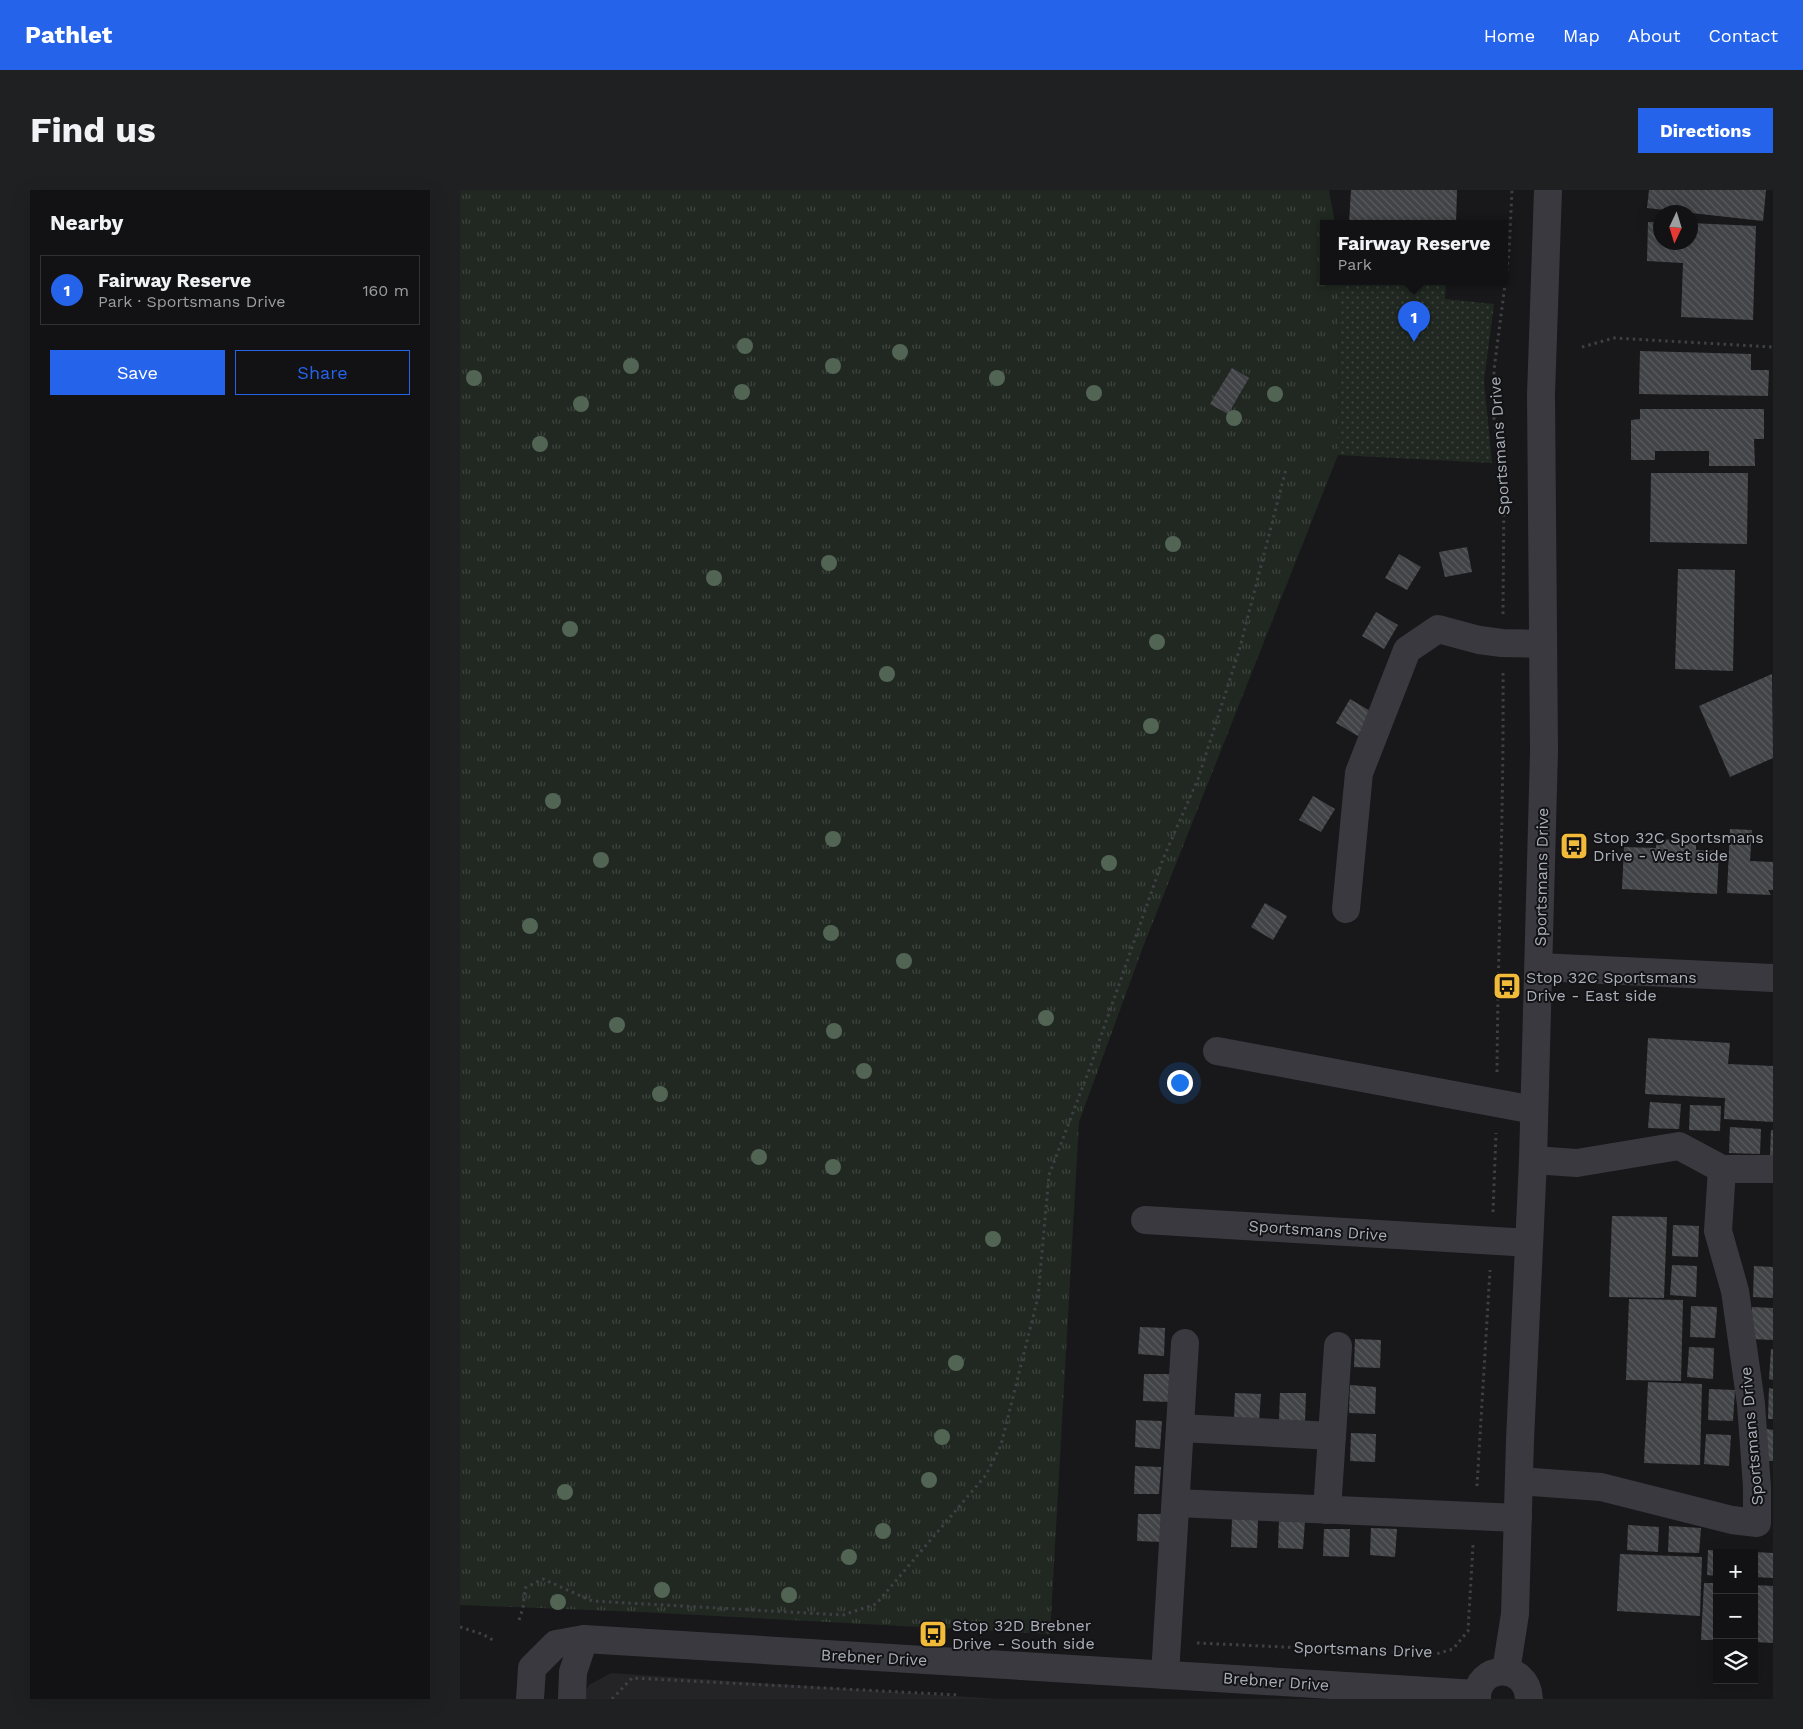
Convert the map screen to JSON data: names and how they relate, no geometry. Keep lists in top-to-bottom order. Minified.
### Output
{"streets":{"street":["Sportsmans Drive","Brebner Drive"]},"places":{"bus stop":["Stop 32C Sportsmans Drive - West side","Stop 32C Sportsmans Drive - East side","Stop 32D Brebner Drive - South side"]},"north":"bottom","page":{"header":"Pathlet","nav":["Home","Map","About","Contact"],"buttons":["Directions",["Save","Share"]],"title":"Find us","heading":"Nearby","popup":["Fairway Reserve","Park"],"list":[{"mark":"1","name":"Fairway Reserve","note":"Park · Sportsmans Drive","value":"160 m"}],"pins":"1","map_buttons":["+","−"]}}
